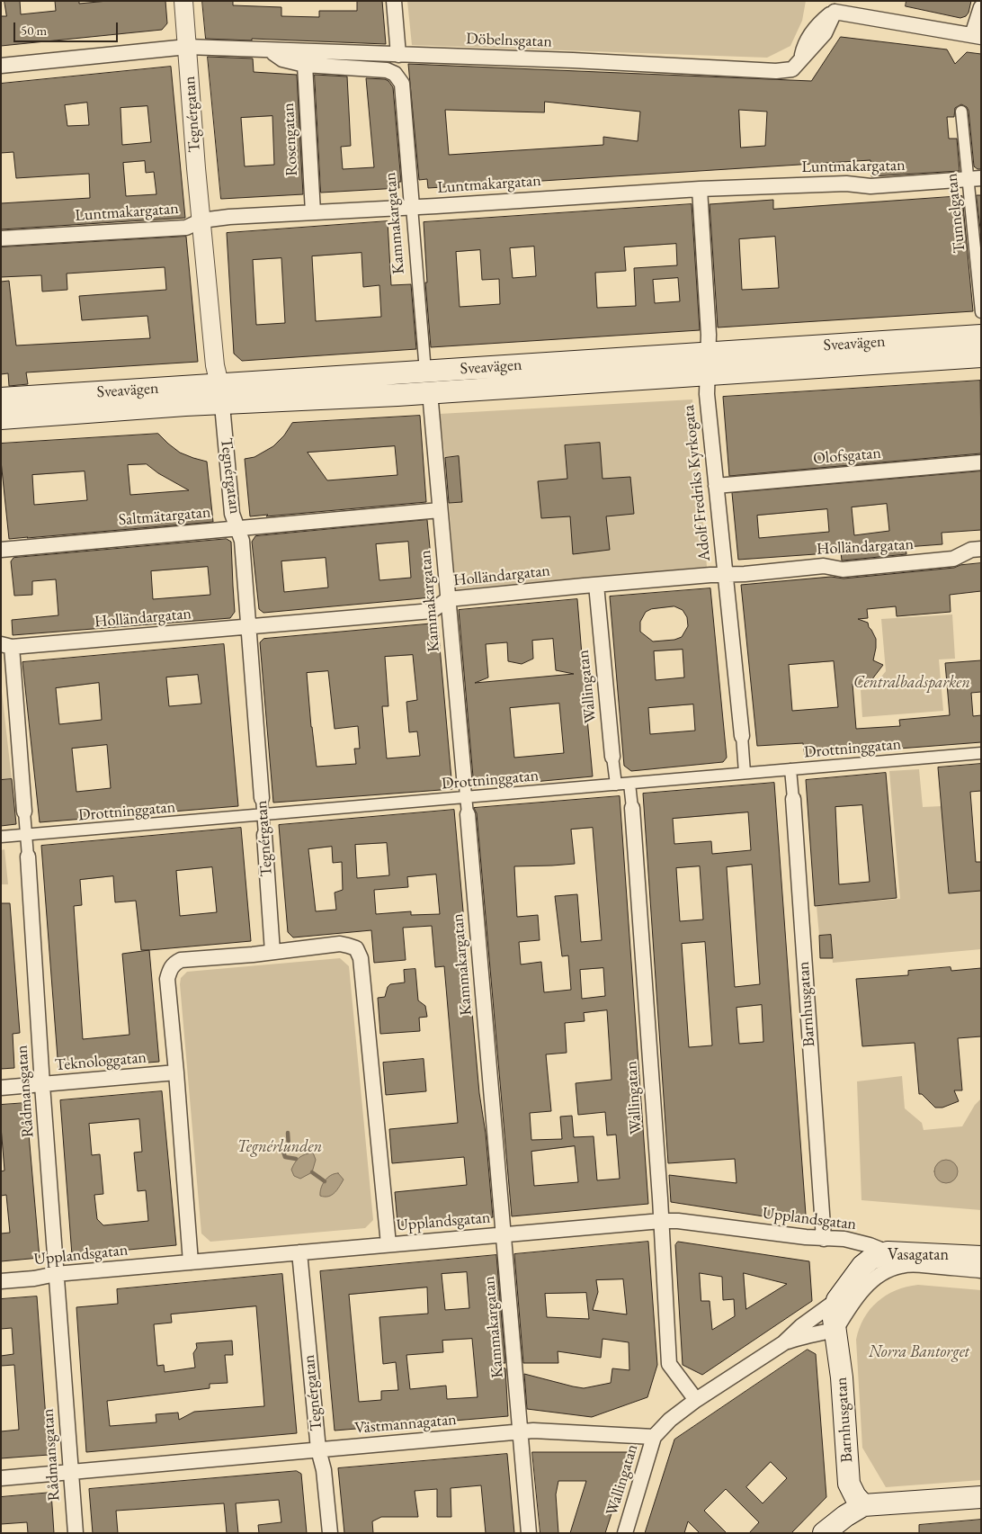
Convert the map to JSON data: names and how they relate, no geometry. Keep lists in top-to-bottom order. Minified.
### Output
{"streets":{"main road":["Sveavägen","Barnhusgatan","Vasagatan"],"street":["Döbelnsgatan","Tegnérgatan","Rosengatan","Luntmakargatan","Tunnelgatan","Kammakargatan","Olofsgatan","Adolf Fredriks Kyrkogata","Saltmätargatan","Holländargatan","Wallingatan","Drottninggatan","Teknologgatan","Rådmansgatan","Upplandsgatan","Västmannagatan"]},"crossings":[["Döbelnsgatan","Tegnérgatan"],["Döbelnsgatan","Rosengatan"],["Döbelnsgatan","Kammakargatan"],["Tegnérgatan","Luntmakargatan"],["Tegnérgatan","Sveavägen"],["Tegnérgatan","Saltmätargatan"],["Tegnérgatan","Holländargatan"],["Tegnérgatan","Drottninggatan"],["Tegnérgatan","Upplandsgatan"],["Tegnérgatan","Västmannagatan"],["Rosengatan","Luntmakargatan"],["Luntmakargatan","Tunnelgatan"],["Luntmakargatan","Kammakargatan"],["Luntmakargatan","Adolf Fredriks Kyrkogata"],["Kammakargatan","Sveavägen"],["Kammakargatan","Saltmätargatan"],["Kammakargatan","Holländargatan"],["Kammakargatan","Drottninggatan"],["Kammakargatan","Upplandsgatan"],["Kammakargatan","Västmannagatan"],["Sveavägen","Adolf Fredriks Kyrkogata"],["Olofsgatan","Adolf Fredriks Kyrkogata"],["Adolf Fredriks Kyrkogata","Holländargatan"],["Adolf Fredriks Kyrkogata","Drottninggatan"],["Holländargatan","Wallingatan"],["Holländargatan","Rådmansgatan"],["Wallingatan","Drottninggatan"],["Wallingatan","Upplandsgatan"],["Wallingatan","Västmannagatan"],["Drottninggatan","Barnhusgatan"],["Drottninggatan","Rådmansgatan"],["Barnhusgatan","Upplandsgatan"],["Barnhusgatan","Vasagatan"],["Teknologgatan","Rådmansgatan"],["Rådmansgatan","Upplandsgatan"],["Rådmansgatan","Västmannagatan"],["Upplandsgatan","Vasagatan"]],"parks":["Centralbadsparken","Tegnérlunden","Norra Bantorget"],"scale_bar":"50 m"}
